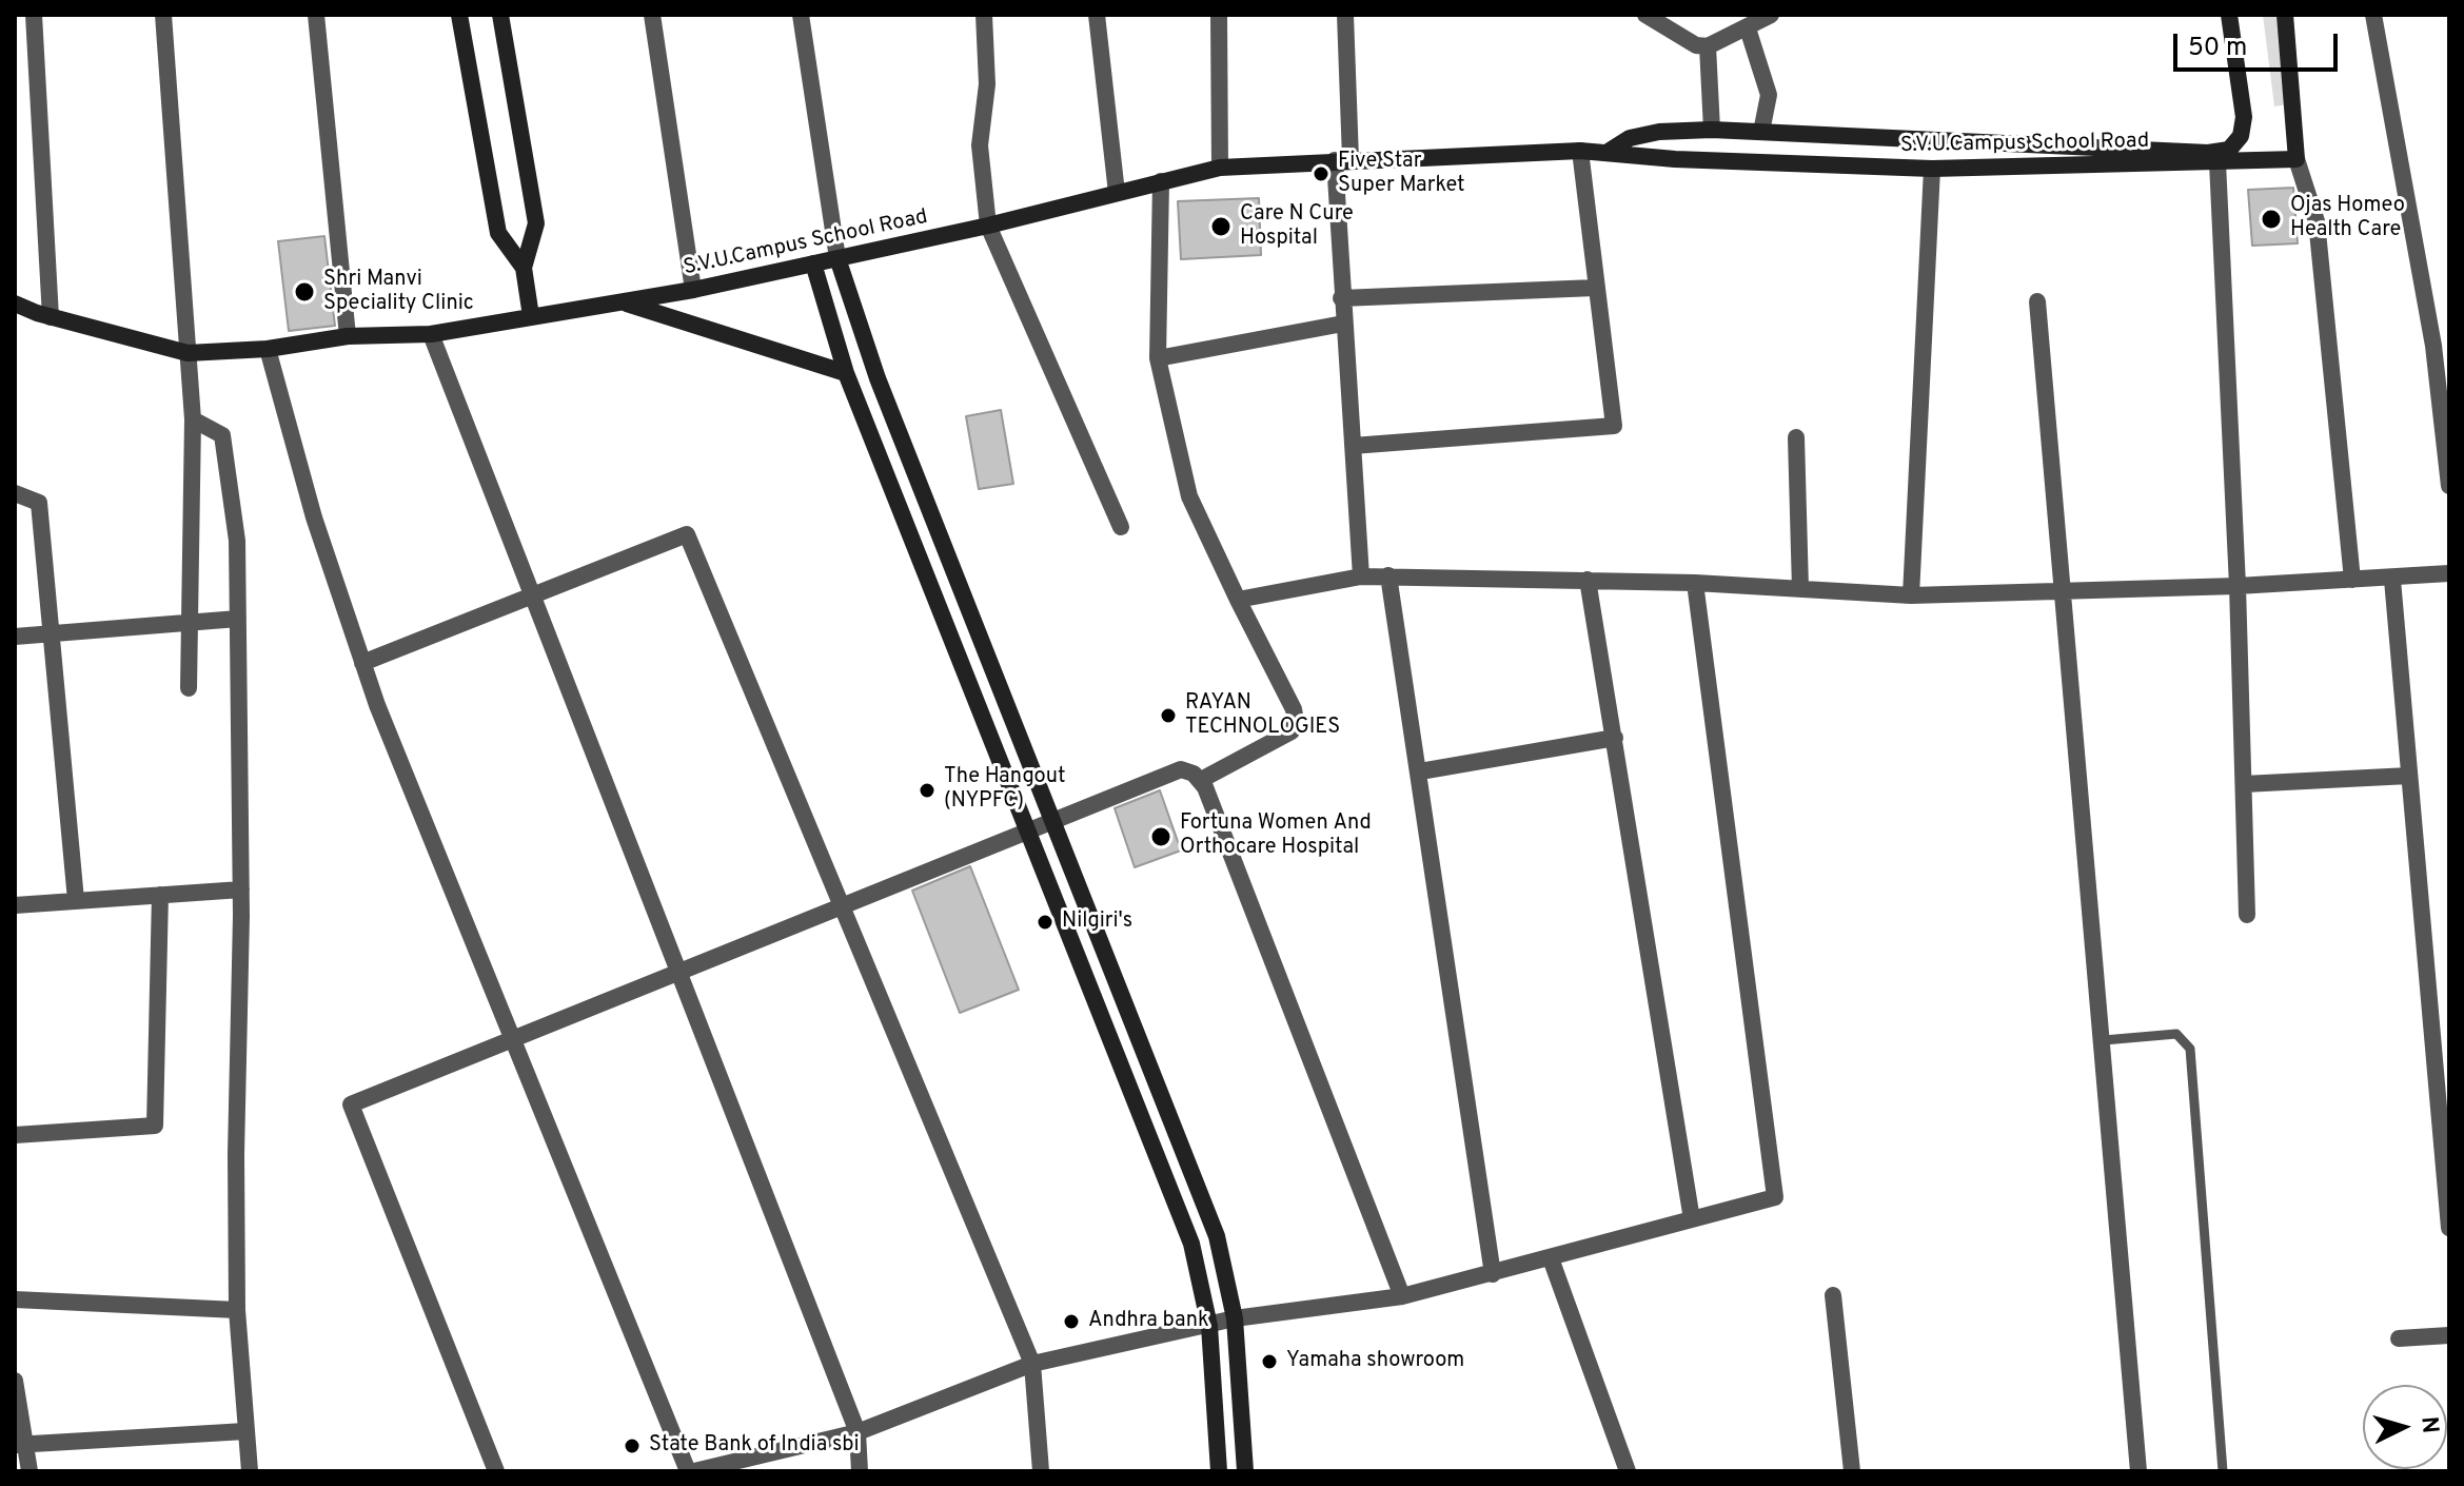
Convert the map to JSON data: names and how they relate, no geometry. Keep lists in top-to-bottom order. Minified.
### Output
{"streets":{"street":["S.V.U.Campus School Road"]},"places":["Five Star Super Market","Ojas Homeo Health Care","Care N Cure Hospital","Shri Manvi Speciality Clinic","RAYAN TECHNOLOGIES","The Hangout (NYPFC)","Fortuna Women And Orthocare Hospital","Nilgiri's","Andhra bank","Yamaha showroom","State Bank of India sbi"],"scale_bar":"50 m","north":"right"}
